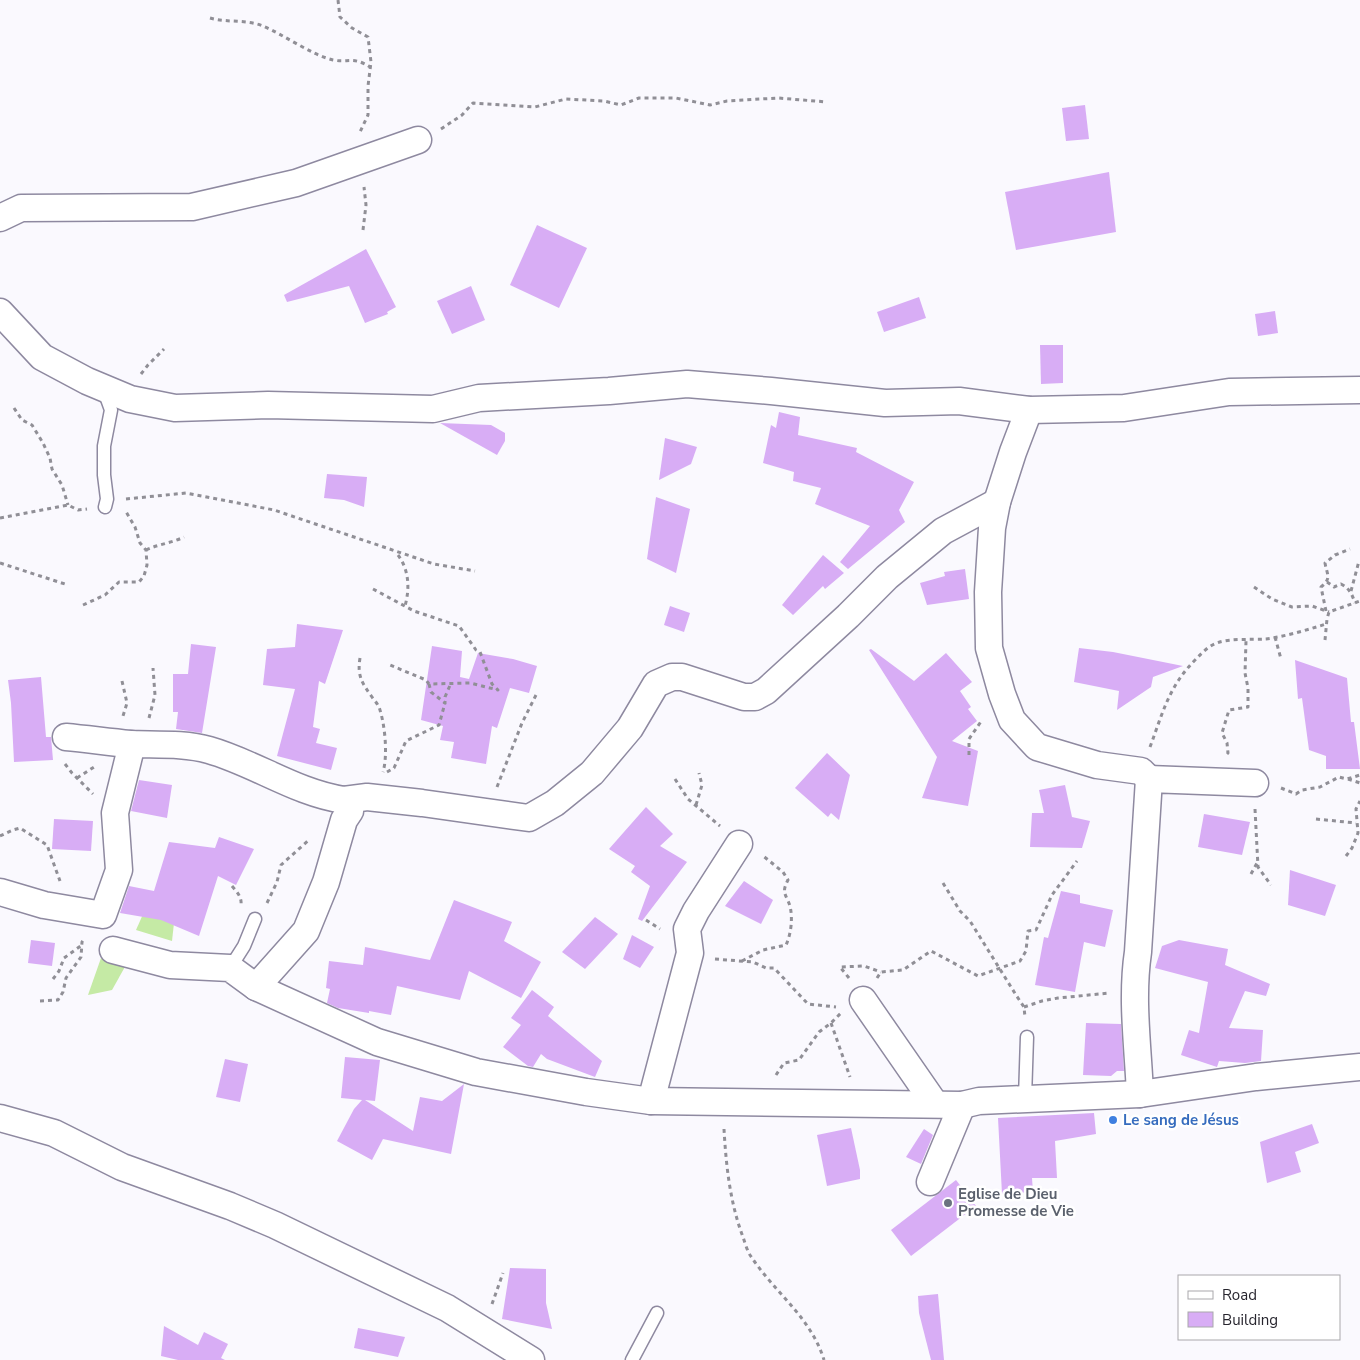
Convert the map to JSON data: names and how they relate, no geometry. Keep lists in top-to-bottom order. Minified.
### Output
{"places":["Le sang de Jésus","Eglise de Dieu Promesse de Vie"],"legend":["Road","Building"]}
